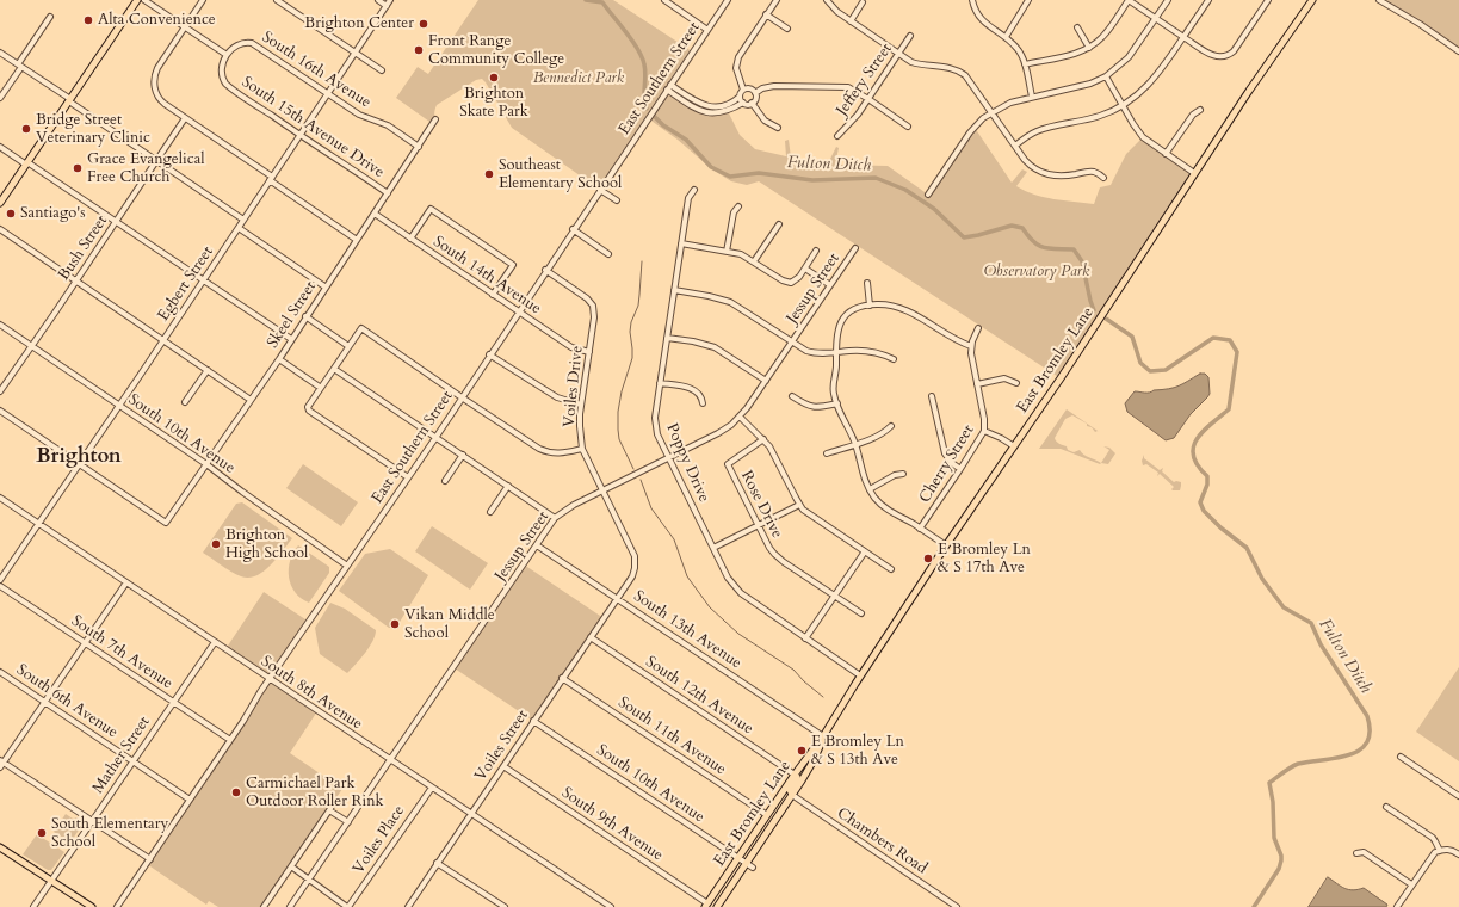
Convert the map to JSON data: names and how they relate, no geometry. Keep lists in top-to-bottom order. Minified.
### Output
{"streets":{"main road":["East Bromley Lane"],"street":["South 16th Avenue","East Southern Street","Jeffery Street","South 15th Avenue Drive","Bush Street","South 14th Avenue","Egbert Street","Jessup Street","Skeel Street","Voiles Drive","South 10th Avenue","Poppy Drive","Cherry Street","Rose Drive","South 13th Avenue","South 7th Avenue","South 8th Avenue","South 12th Avenue","South 6th Avenue","South 11th Avenue","Voiles Street","Mather Street","South 9th Avenue","Voiles Place","Chambers Road"]},"crossings":[["South 16th Avenue","South 15th Avenue Drive"],["South 16th Avenue","Egbert Street"],["South 16th Avenue","Skeel Street"],["East Southern Street","South 14th Avenue"],["East Southern Street","Voiles Drive"],["East Southern Street","South 10th Avenue"],["East Southern Street","South 7th Avenue"],["East Southern Street","South 8th Avenue"],["East Southern Street","South 6th Avenue"],["South 15th Avenue Drive","Egbert Street"],["South 15th Avenue Drive","Skeel Street"],["Bush Street","South 10th Avenue"],["South 14th Avenue","Skeel Street"],["South 14th Avenue","Voiles Drive"],["Egbert Street","Skeel Street"],["Egbert Street","South 10th Avenue"],["Egbert Street","South 8th Avenue"],["Jessup Street","Voiles Drive"],["Jessup Street","Poppy Drive"],["Jessup Street","South 13th Avenue"],["Jessup Street","South 8th Avenue"],["Skeel Street","South 10th Avenue"],["East Bromley Lane","South 10th Avenue"],["East Bromley Lane","Poppy Drive"],["East Bromley Lane","South 13th Avenue"],["East Bromley Lane","South 12th Avenue"],["East Bromley Lane","South 11th Avenue"],["East Bromley Lane","South 9th Avenue"],["East Bromley Lane","Chambers Road"],["Voiles Drive","South 13th Avenue"],["Voiles Drive","Voiles Street"],["South 10th Avenue","Voiles Street"],["South 13th Avenue","Voiles Street"],["South 7th Avenue","Mather Street"],["South 8th Avenue","Voiles Street"],["South 8th Avenue","Mather Street"],["South 8th Avenue","Voiles Place"],["South 12th Avenue","Voiles Street"],["South 6th Avenue","Mather Street"],["South 11th Avenue","Voiles Street"],["Voiles Street","South 9th Avenue"]],"districts":["Brighton"],"water":["Fulton Ditch"],"parks":["Bennedict Park","Observatory Park"],"places":["Alta Convenience","Brighton Center","Front Range Community College","Brighton Skate Park","Bridge Street Veterinary Clinic","Grace Evangelical Free Church","Southeast Elementary School","Santiago's","Brighton High School","E Bromley Ln & S 17th Ave","Vikan Middle School","E Bromley Ln & S 13th Ave","Carmichael Park Outdoor Roller Rink","South Elementary School"]}
